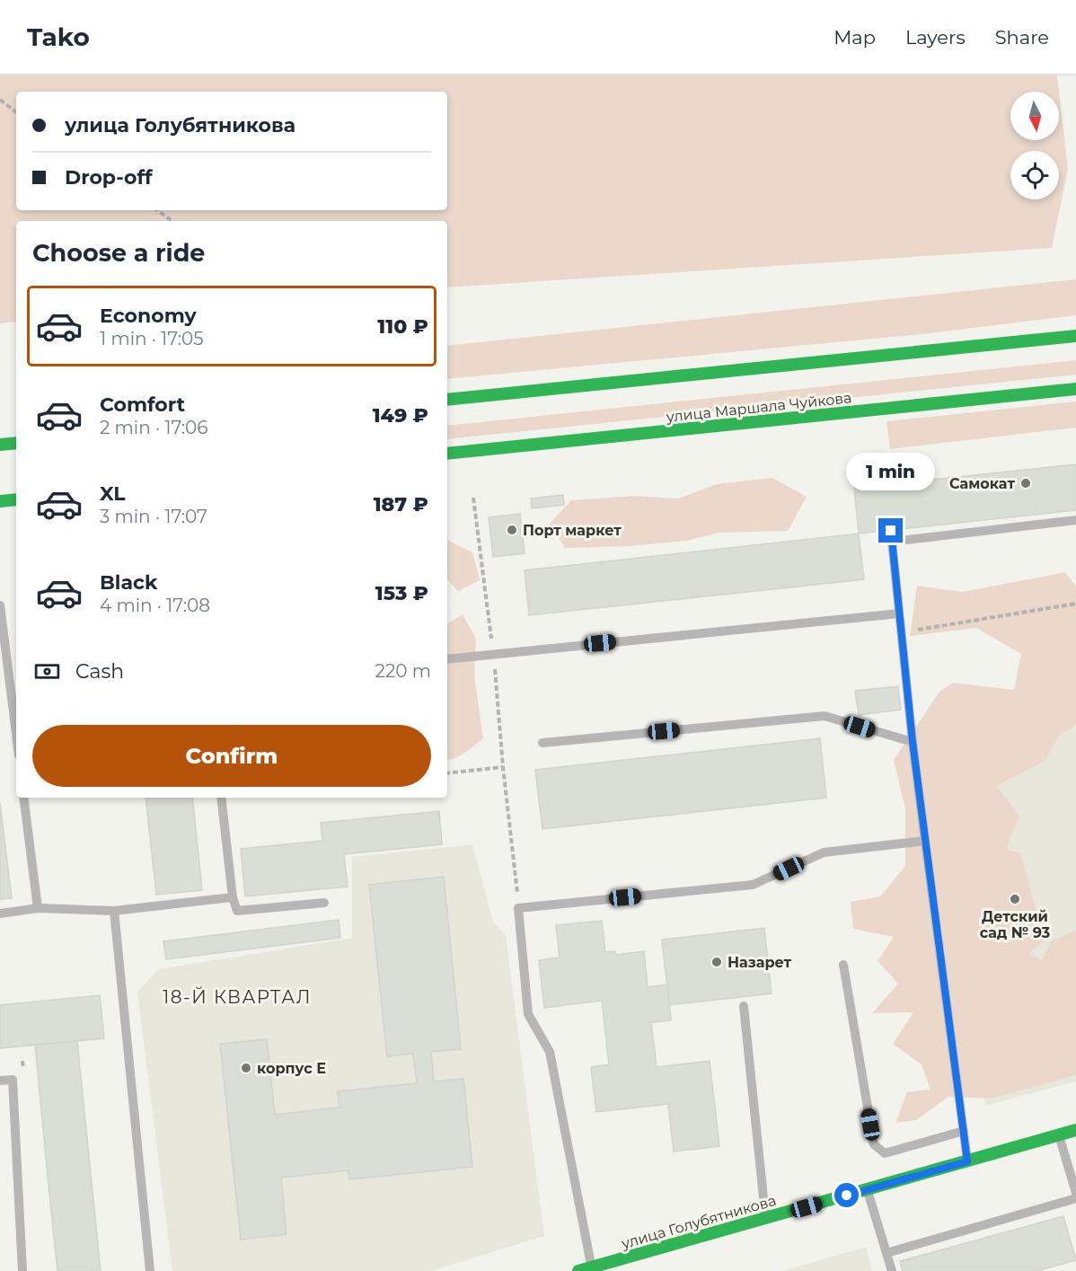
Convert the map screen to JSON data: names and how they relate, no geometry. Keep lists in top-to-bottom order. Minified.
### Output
{"streets":{"main road":["улица Маршала Чуйкова","улица Голубятникова"]},"districts":["18-Й КВАРТАЛ"],"places":["Самокат","Порт маркет","Детский сад № 93","Назарет","корпус Е"],"north":"bottom","page":{"header":"Tako","nav":["Map","Layers","Share"],"banner":["улица Голубятникова","Drop-off"],"heading":"Choose a ride","list":[{"name":"Economy","note":"1 min · 17:05","value":"110 ₽"},{"name":"Comfort","note":"2 min · 17:06","value":"149 ₽"},{"name":"XL","note":"3 min · 17:07","value":"187 ₽"},{"name":"Black","note":"4 min · 17:08","value":"153 ₽"}],"bubble":"1 min","pay":["Cash","220 m"],"buttons":"Confirm"}}
